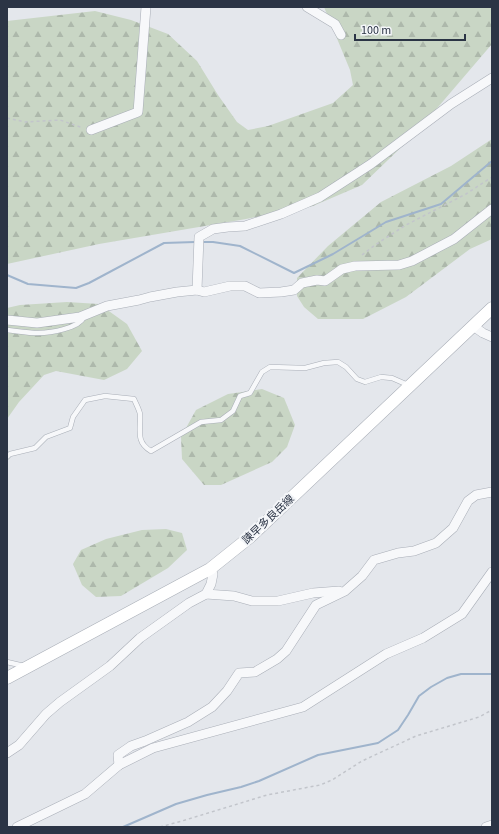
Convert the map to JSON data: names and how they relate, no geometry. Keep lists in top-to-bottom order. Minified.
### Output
{"streets":{"main road":["諫早多良岳線"]},"scale_bar":"100 m"}
